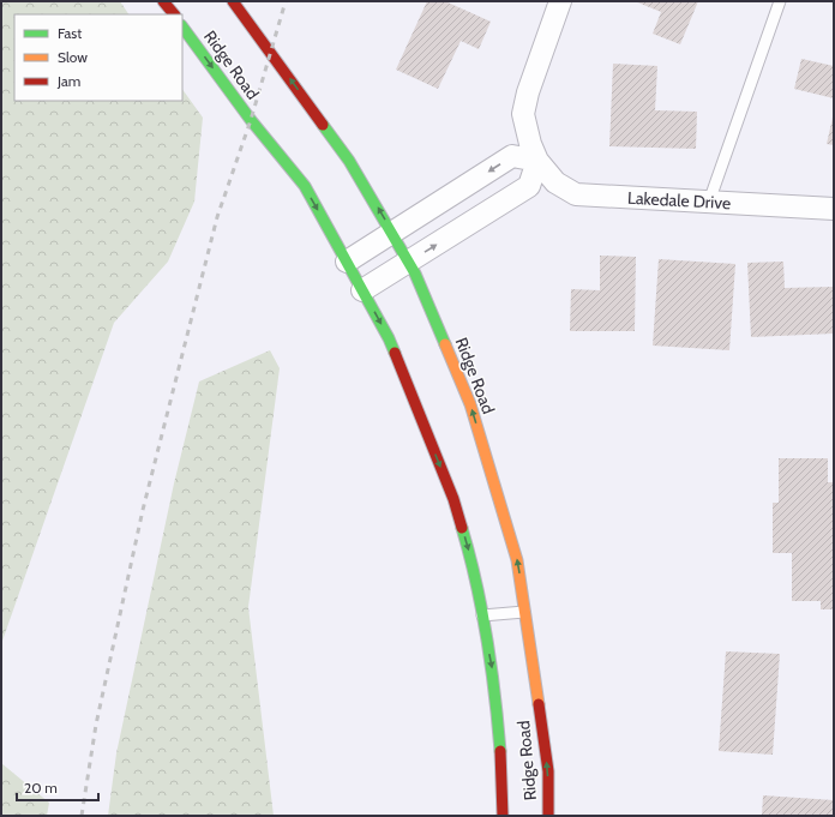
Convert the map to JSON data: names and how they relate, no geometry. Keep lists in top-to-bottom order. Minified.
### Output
{"streets":{"main road":["Ridge Road"],"street":["Lakedale Drive"]},"legend":["Fast","Slow","Jam"],"scale_bar":"20 m"}
